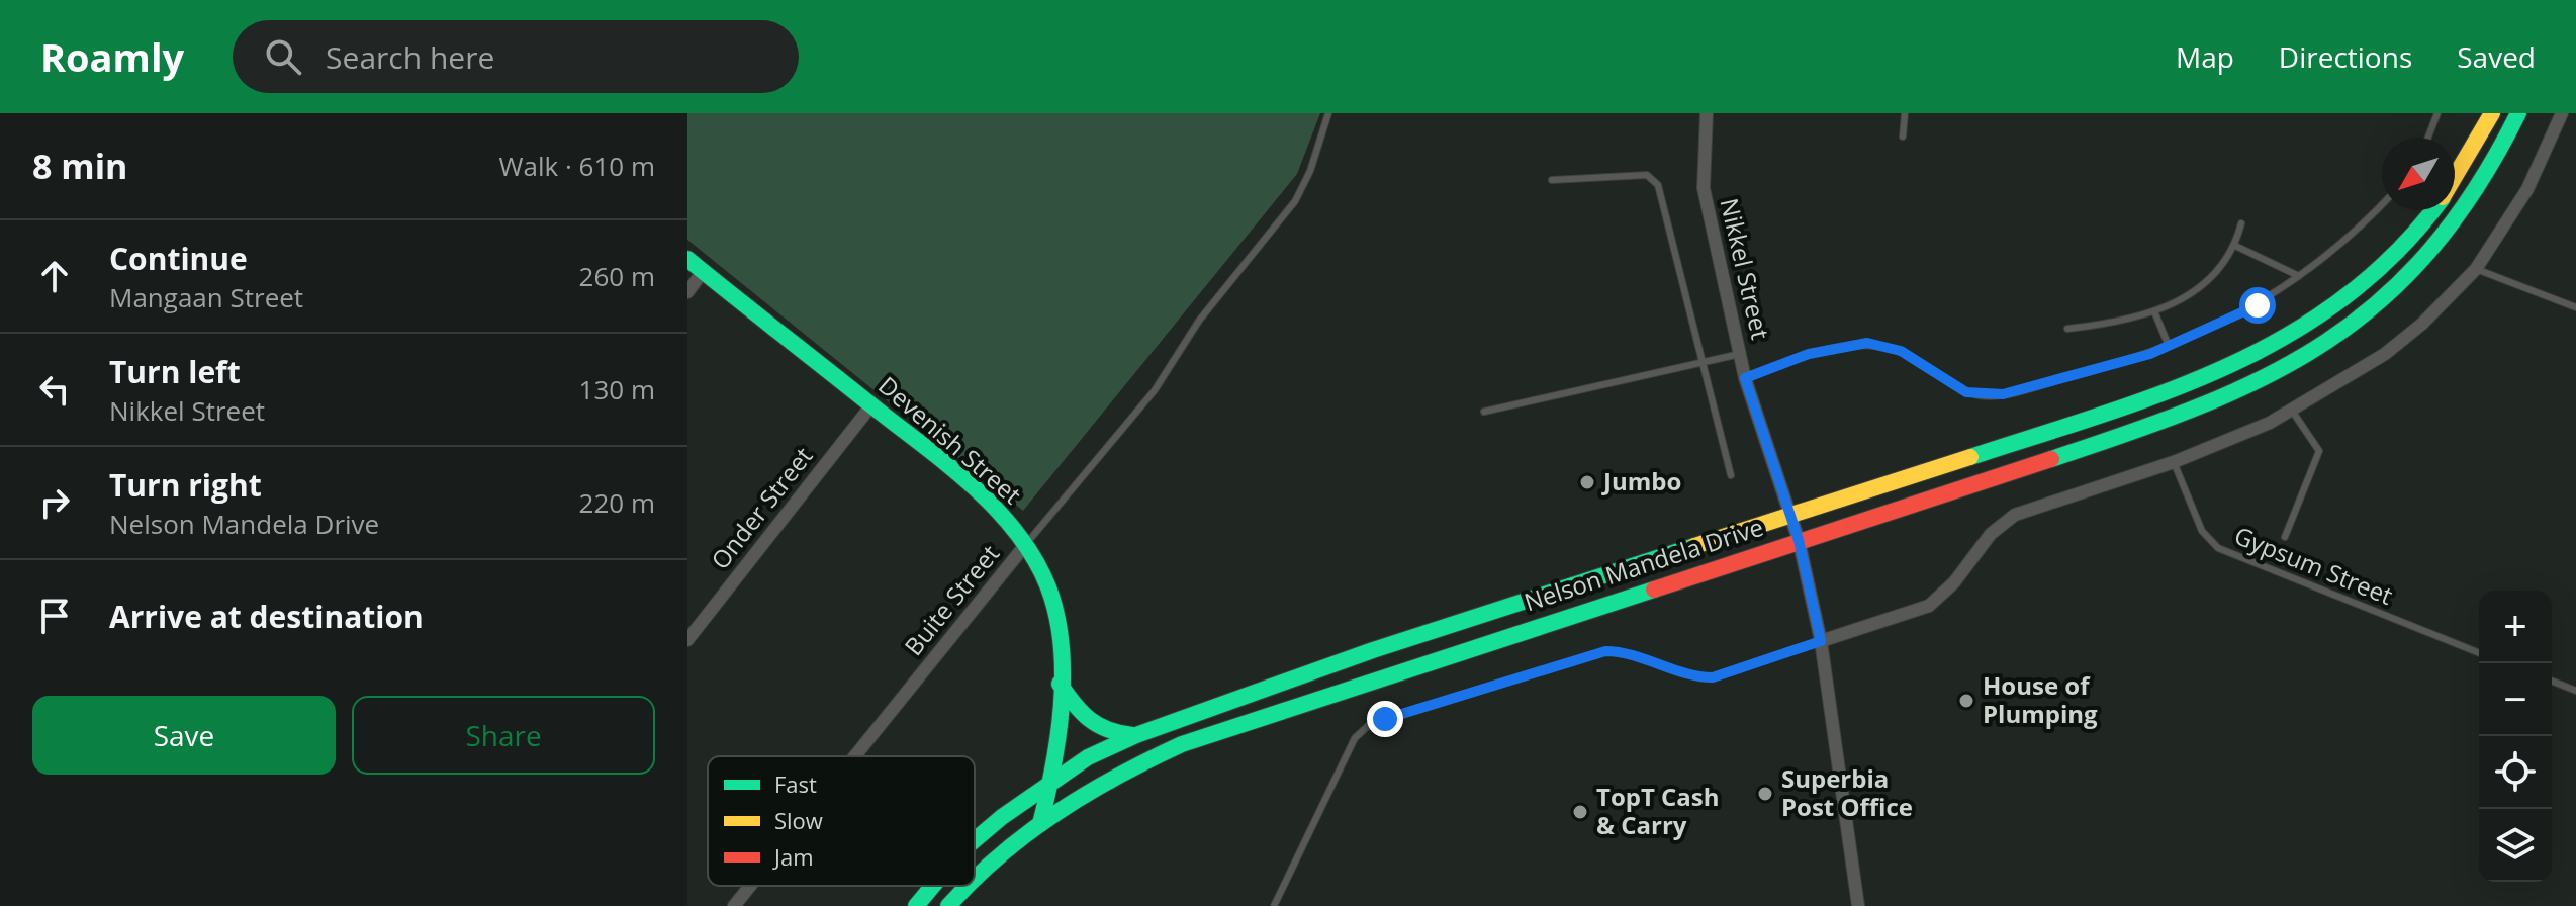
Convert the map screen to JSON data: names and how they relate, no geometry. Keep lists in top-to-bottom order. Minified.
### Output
{"streets":{"main road":["Devenish Street","Nelson Mandela Drive"],"street":["Nikkel Street","Onder Street","Buite Street"],"lane":["Gypsum Street"]},"crossings":[["Nikkel Street","Nelson Mandela Drive"],["Devenish Street","Onder Street"],["Devenish Street","Nelson Mandela Drive"],["Devenish Street","Buite Street"]],"places":["Jumbo","House of Plumping","Superbia Post Office","TopT Cash & Carry"],"legend":["Fast","Slow","Jam"],"north":"bottom left","page":{"header":"Roamly","search":"Search here","nav":["Map","Directions","Saved"],"heading":["8 min","Walk · 610 m"],"list":[["Continue","Mangaan Street","260 m"],["Turn left","Nikkel Street","130 m"],["Turn right","Nelson Mandela Drive","220 m"],"Arrive at destination"],"map_buttons":["+","−"],"buttons":["Save","Share"]}}
